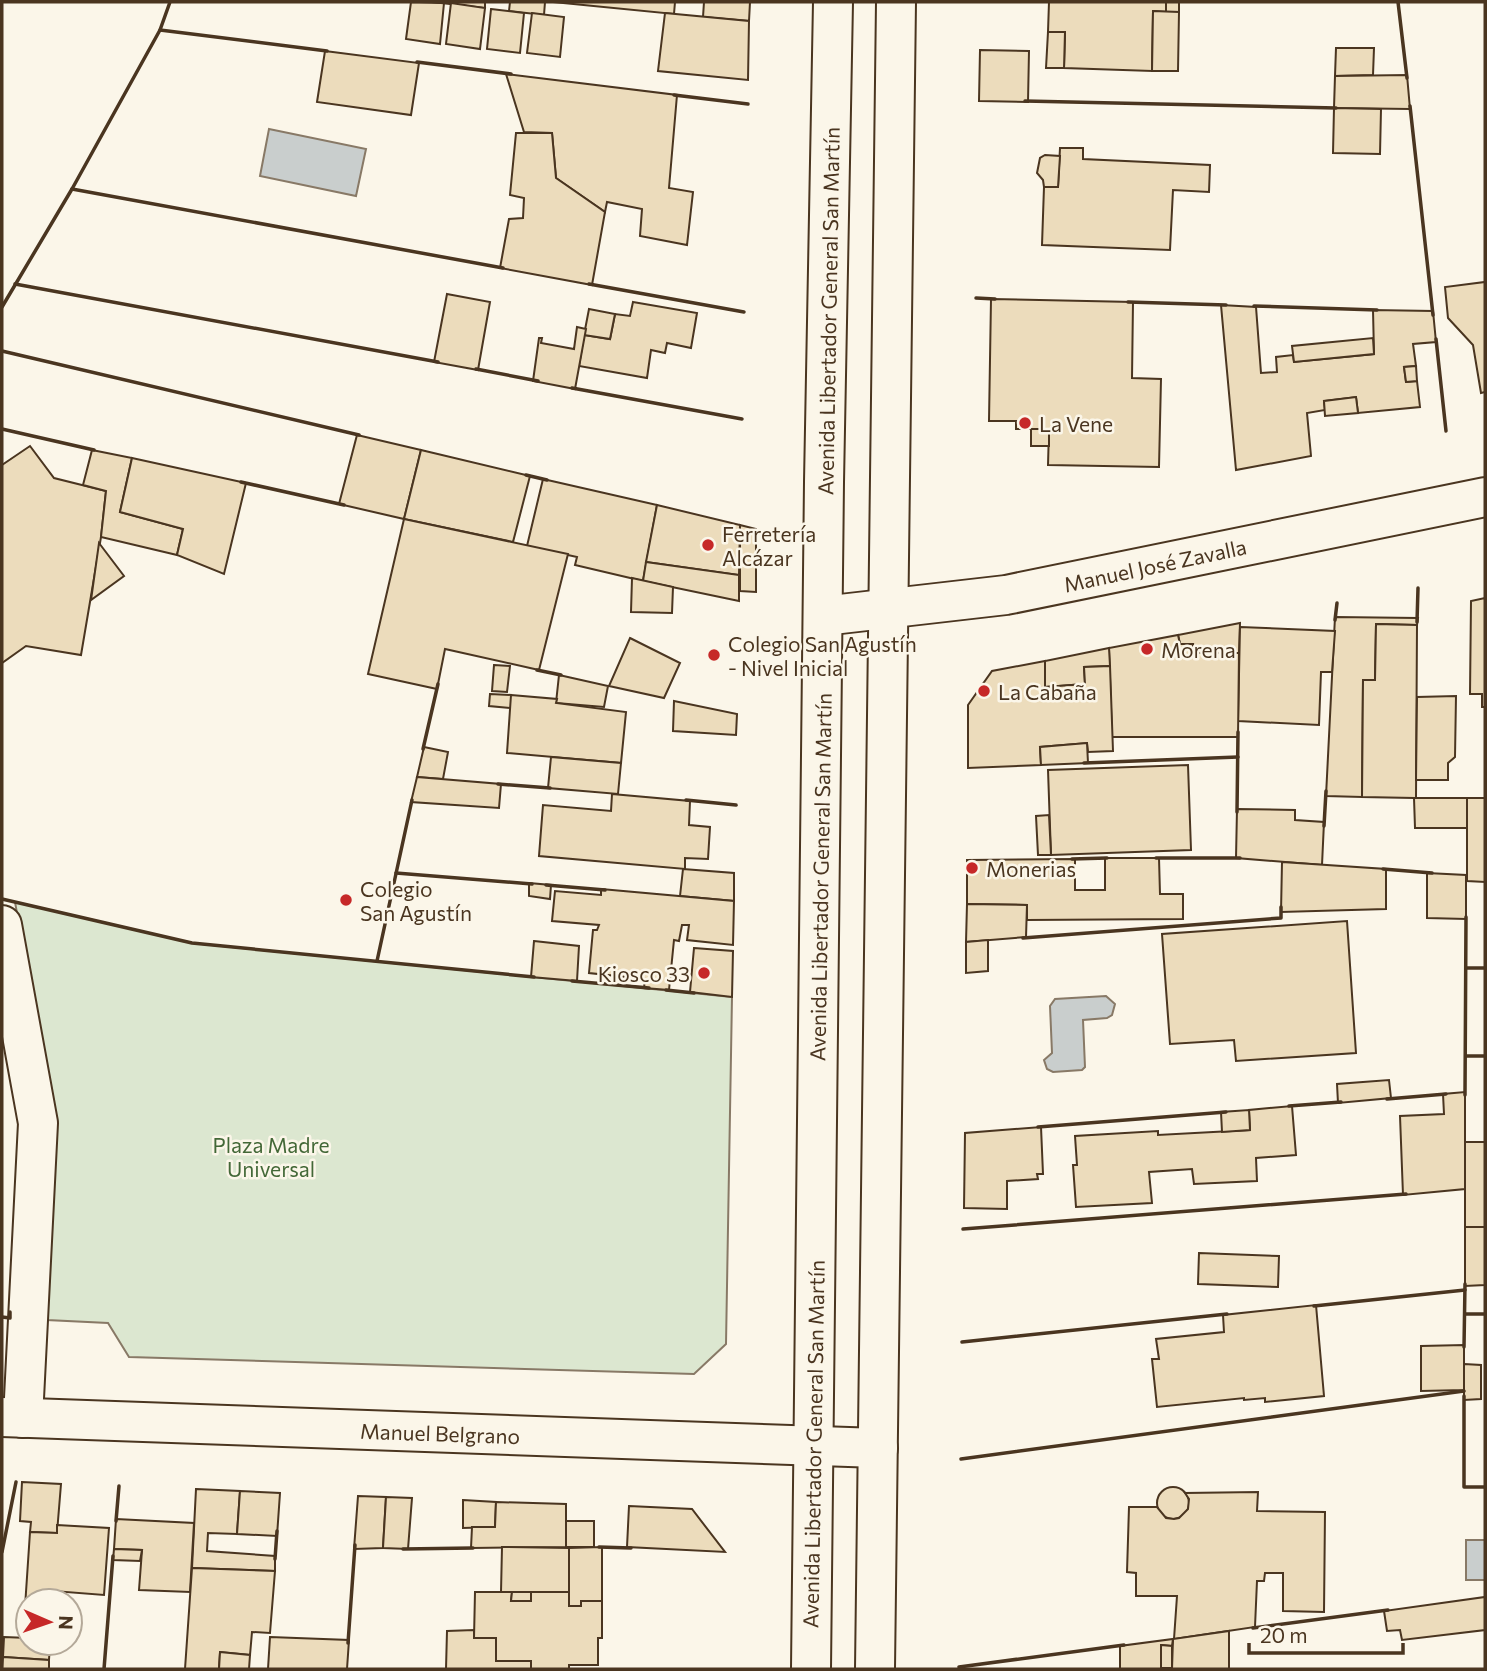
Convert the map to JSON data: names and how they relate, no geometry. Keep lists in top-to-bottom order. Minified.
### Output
{"streets":{"main road":["Avenida Libertador General San Martín","Manuel José Zavalla","Manuel Belgrano"]},"crossings":[["Avenida Libertador General San Martín","Manuel José Zavalla"],["Avenida Libertador General San Martín","Manuel Belgrano"]],"parks":["Plaza Madre Universal"],"places":["La Vene","Ferretería Alcázar","Morena","Colegio San Agustín - Nivel Inicial","La Cabaña","Monerias","Colegio San Agustín","Kiosco 33"],"scale_bar":"20 m","north":"right"}
